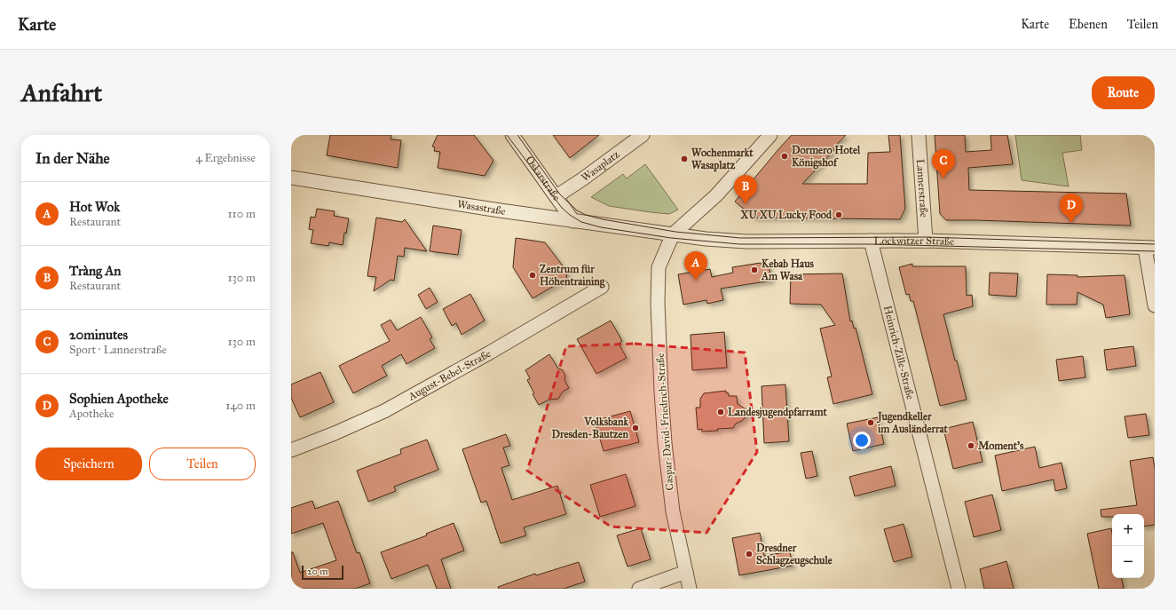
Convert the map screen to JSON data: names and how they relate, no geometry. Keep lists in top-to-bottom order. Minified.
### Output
{"streets":{"street":["Wasaplatz","Oskarstraße","Lannerstraße","Wasastraße","Lockwitzer Straße","Heinrich-Zille-Straße","August-Bebel-Straße","Caspar-David-Friedrich-Straße"]},"crossings":[["Wasaplatz","Oskarstraße"],["Oskarstraße","Wasastraße"],["Lannerstraße","Lockwitzer Straße"],["Wasastraße","Lockwitzer Straße"],["Wasastraße","Caspar-David-Friedrich-Straße"],["Lockwitzer Straße","Heinrich-Zille-Straße"],["Lockwitzer Straße","Caspar-David-Friedrich-Straße"]],"places":["Dormero Hotel Königshof","Wochenmarkt Wasaplatz","XU XU Lucky Food","Kebab Haus Am Wasa","Zentrum für Höhentraining","Landesjugendpfarramt","Jugendkeller im Ausländerrat","Volksbank Dresden-Bautzen","Moment’s","Dresdner Schlagzeugschule"],"scale_bar":"20 m","page":{"header":"Karte","nav":["Karte","Ebenen","Teilen"],"buttons":["Route",["Speichern","Teilen"]],"title":"Anfahrt","heading":["In der Nähe","4 Ergebnisse"],"pins":["C","B","D","A"],"list":[{"mark":"A","name":"Hot Wok","note":"Restaurant","value":"110 m"},{"mark":"B","name":"Tràng An","note":"Restaurant","value":"130 m"},{"mark":"C","name":"20minutes","note":"Sport · Lannerstraße","value":"130 m"},{"mark":"D","name":"Sophien Apotheke","note":"Apotheke","value":"140 m"}],"map_buttons":["+","−"],"scale":"20 m"}}
